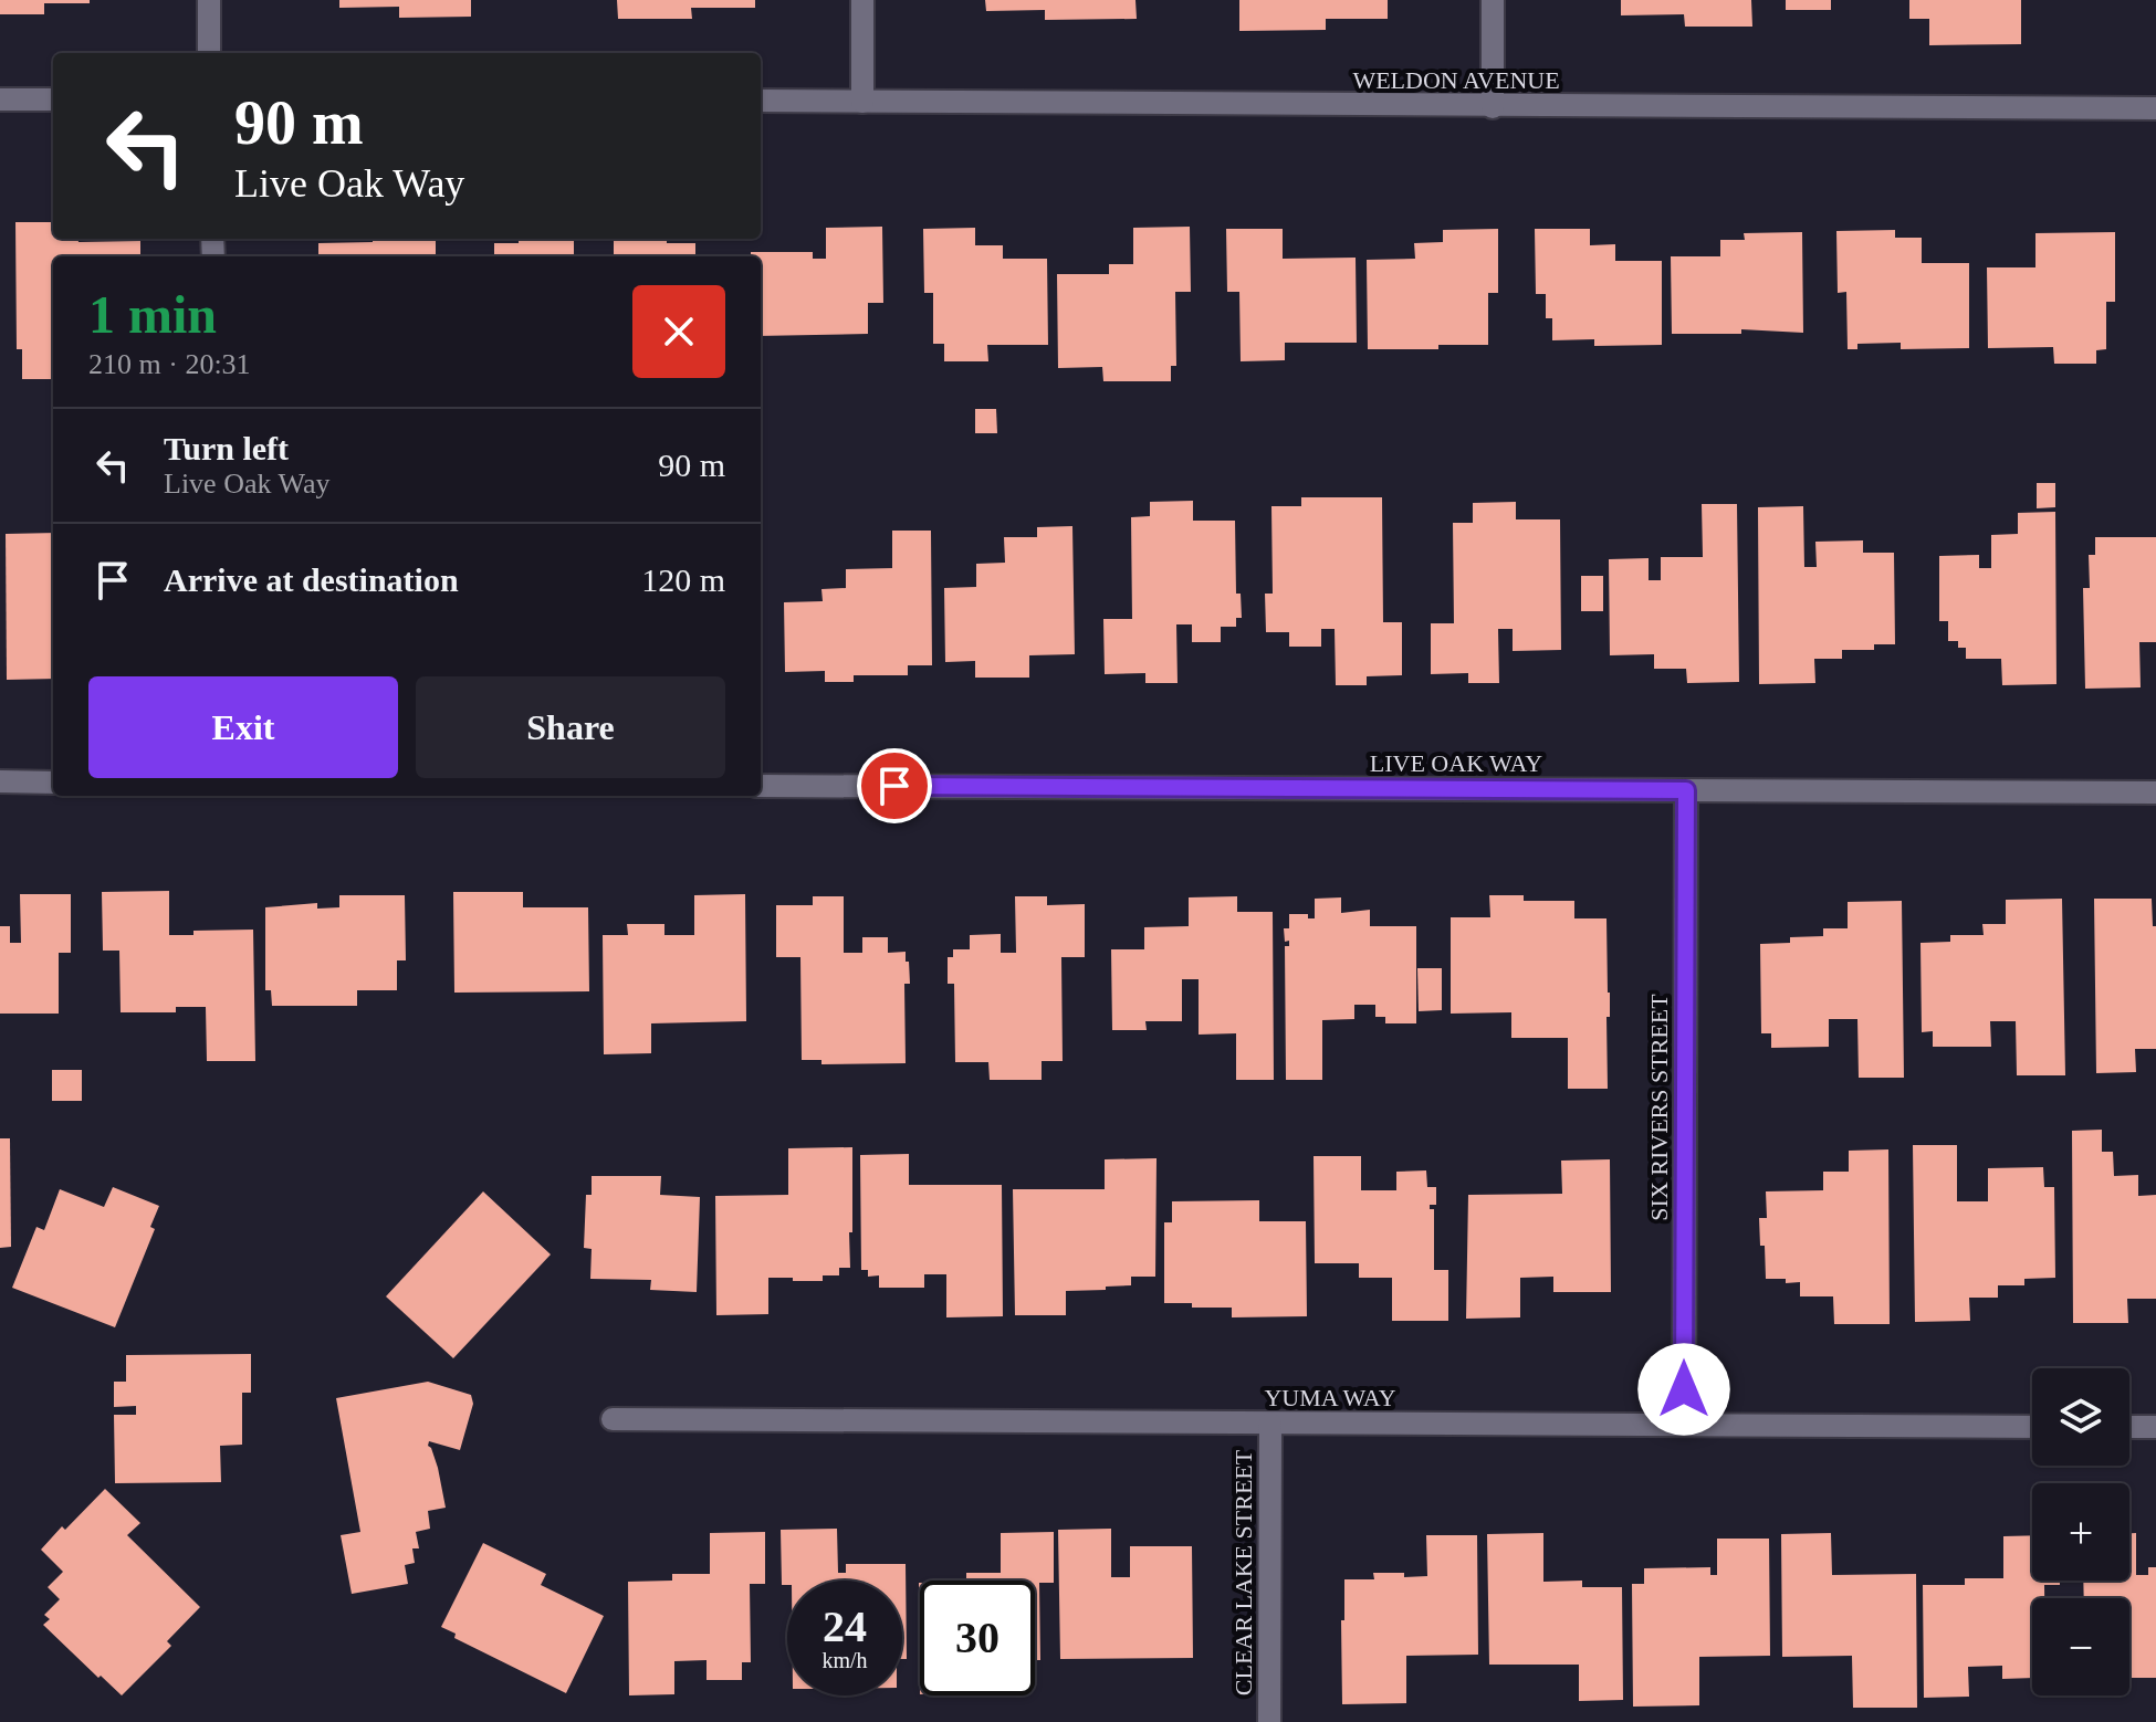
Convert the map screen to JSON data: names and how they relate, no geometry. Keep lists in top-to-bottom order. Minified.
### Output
{"streets":{"street":["WELDON AVENUE","LIVE OAK WAY","SIX RIVERS STREET","YUMA WAY","CLEAR LAKE STREET"]},"crossings":[["LIVE OAK WAY","SIX RIVERS STREET"],["SIX RIVERS STREET","YUMA WAY"],["YUMA WAY","CLEAR LAKE STREET"]],"page":{"turn":["90 m","Live Oak Way"],"heading":["1 min","210 m · 20:31"],"list":[{"name":"Turn left","note":"Live Oak Way","value":"90 m"},{"name":"Arrive at destination","value":"120 m"}],"buttons":["Exit","Share"],"map_buttons":["+","−"],"speed":"24 km/h","limit":"30"}}
